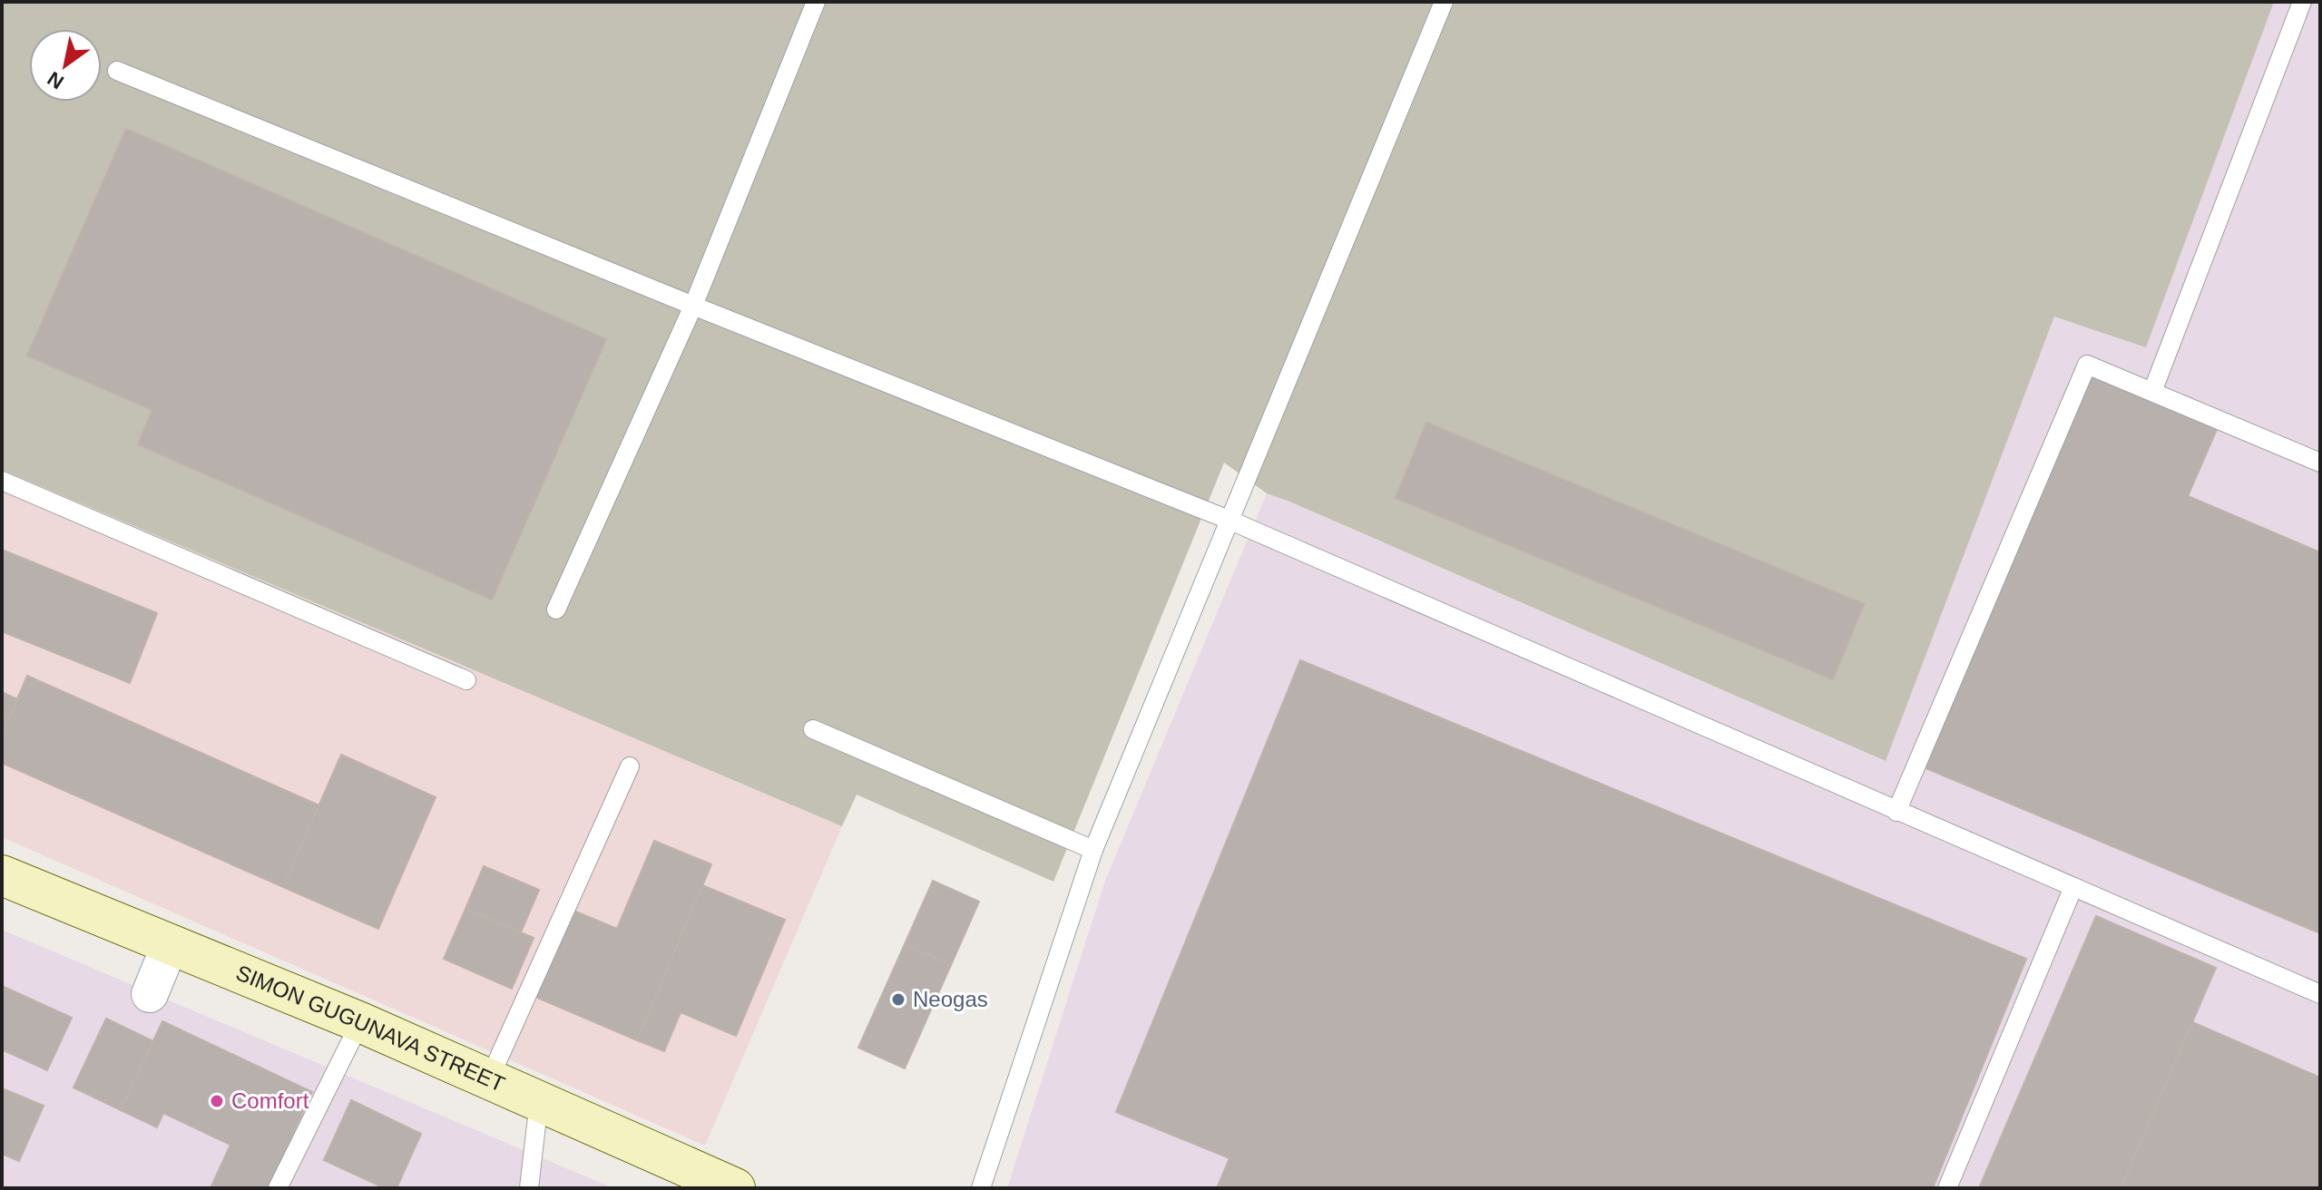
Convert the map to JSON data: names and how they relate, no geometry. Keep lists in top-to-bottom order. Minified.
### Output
{"streets":{"main road":["SIMON GUGUNAVA STREET"]},"places":["Neogas","Comfort"],"north":"bottom left"}
